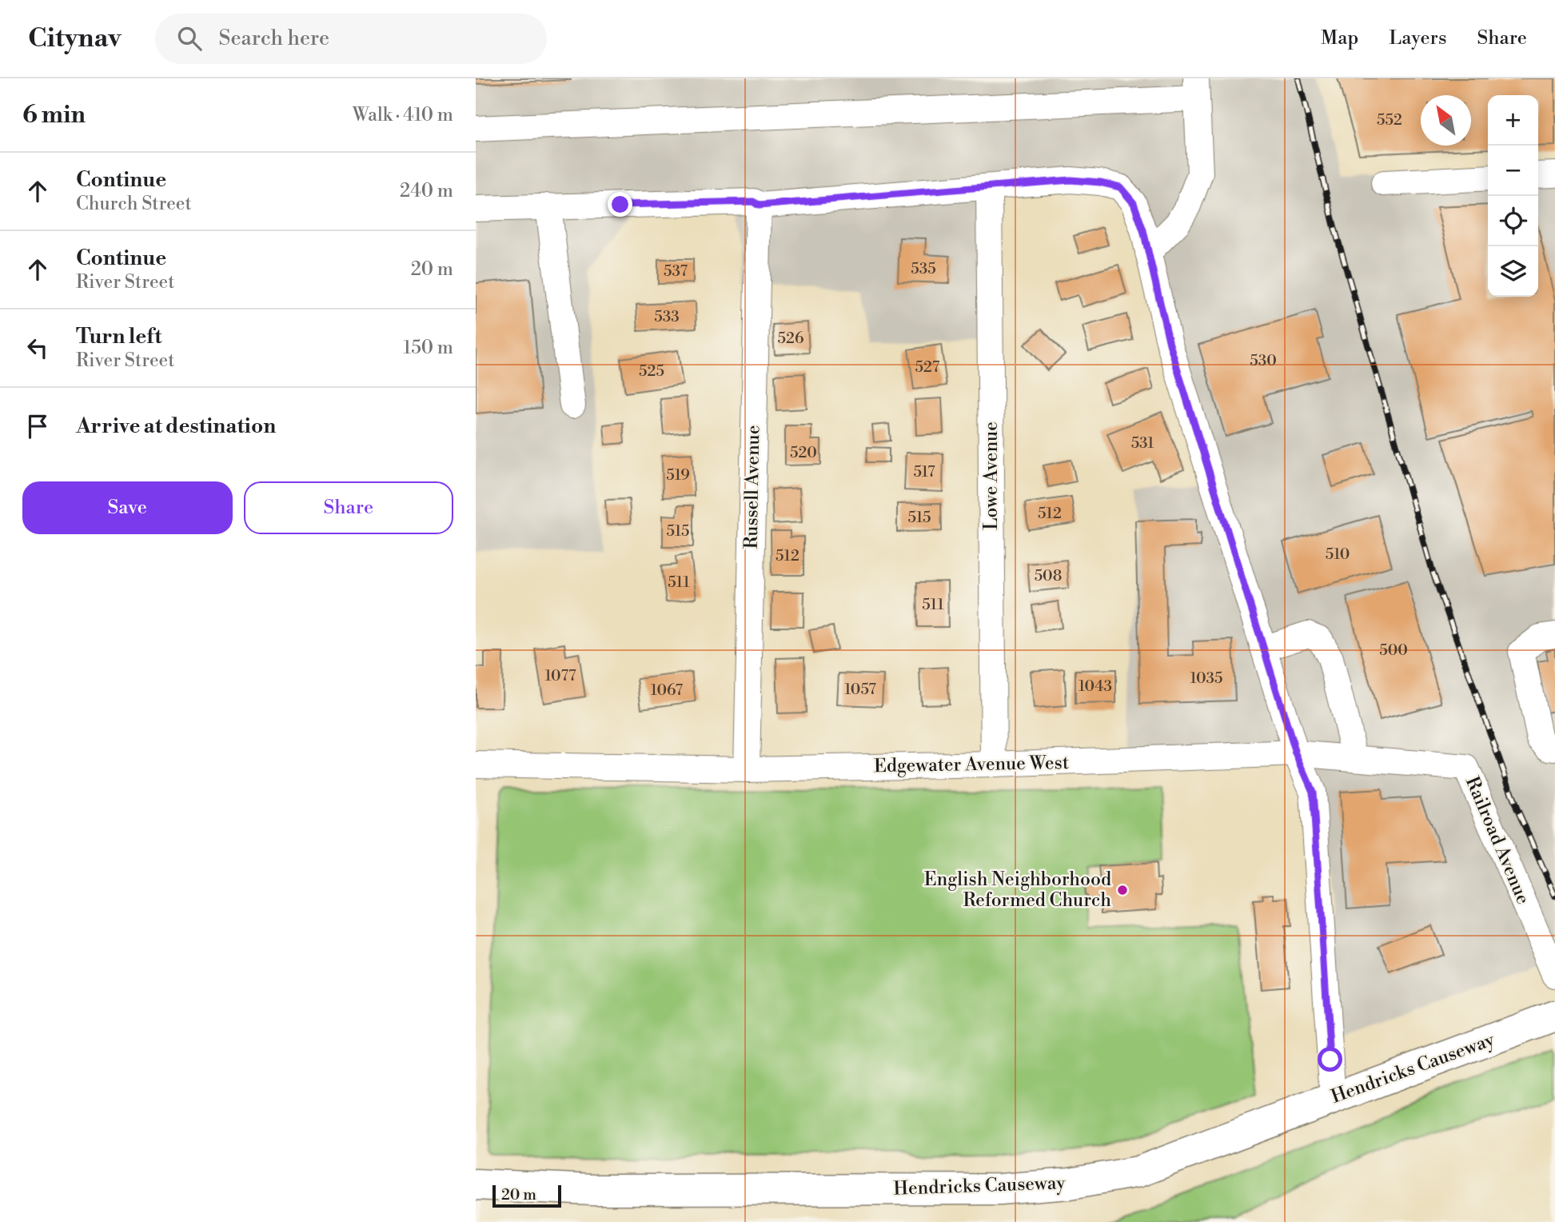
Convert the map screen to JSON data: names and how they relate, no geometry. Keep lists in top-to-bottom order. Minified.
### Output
{"streets":{"main road":["Hendricks Causeway"],"street":["Lowe Avenue","Russell Avenue","Edgewater Avenue West","Railroad Avenue"]},"crossings":[["Lowe Avenue","Edgewater Avenue West"],["Russell Avenue","Edgewater Avenue West"],["Edgewater Avenue West","Railroad Avenue"]],"places":["English Neighborhood Reformed Church"],"house_numbers":["552","535","537","533","526","530","527","525","531","520","517","519","512","515","515","510","512","508","511","511","500","1077","1035","1043","1057","1067"],"scale_bar":"20 m","north":"top left","page":{"header":"Citynav","search":"Search here","nav":["Map","Layers","Share"],"heading":["6 min","Walk · 410 m"],"map_buttons":["+","−"],"list":[["Continue","Church Street","240 m"],["Continue","River Street","20 m"],["Turn left","River Street","150 m"],"Arrive at destination"],"buttons":["Save","Share"],"scale":"20 m"}}
